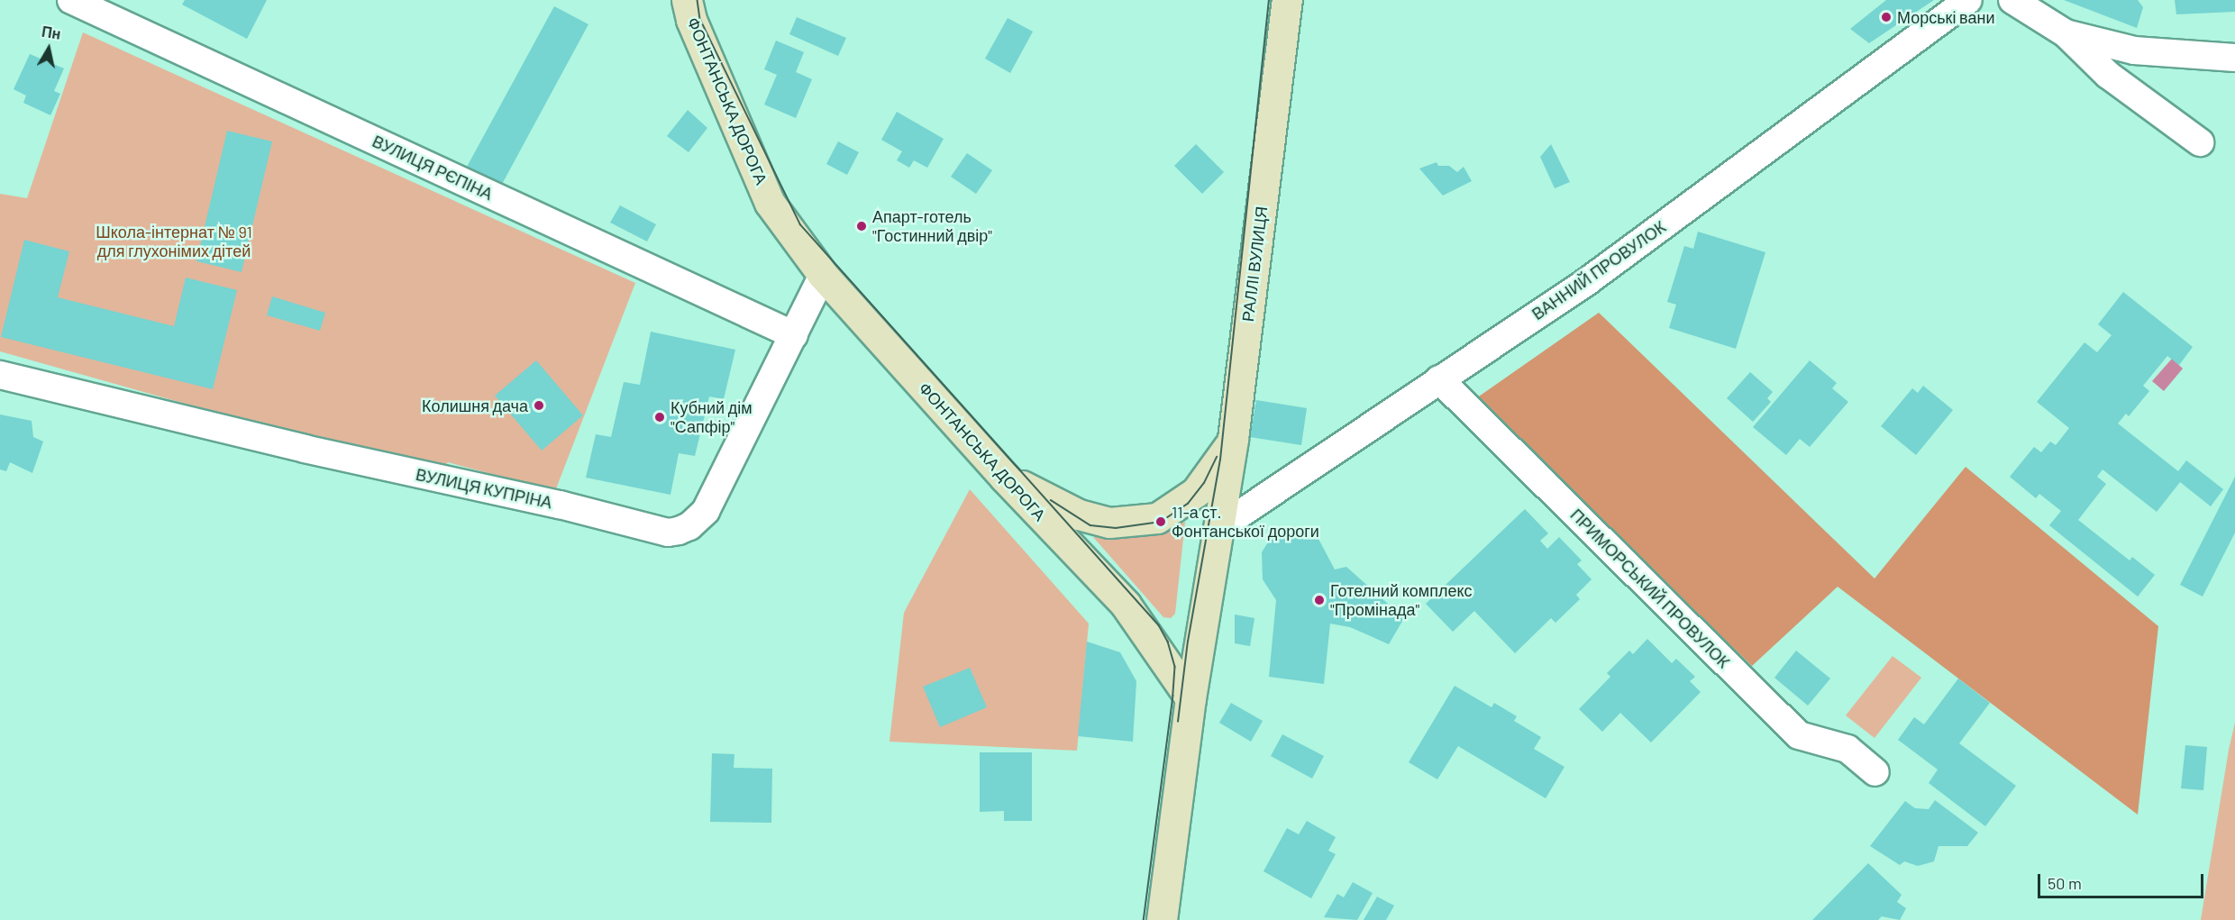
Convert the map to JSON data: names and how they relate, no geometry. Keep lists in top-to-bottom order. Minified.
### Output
{"streets":{"main road":["ФОНТАНСЬКА ДОРОГА","РАЛЛІ ВУЛИЦЯ"],"street":["ВУЛИЦЯ РЄПІНА","ВАННИЙ ПРОВУЛОК","ВУЛИЦЯ КУПРІНА","ПРИМОРСЬКИЙ ПРОВУЛОК"]},"crossings":[["ФОНТАНСЬКА ДОРОГА","РАЛЛІ ВУЛИЦЯ"],["ФОНТАНСЬКА ДОРОГА","ВУЛИЦЯ КУПРІНА"],["ВУЛИЦЯ РЄПІНА","ВУЛИЦЯ КУПРІНА"],["РАЛЛІ ВУЛИЦЯ","ВАННИЙ ПРОВУЛОК"],["ВАННИЙ ПРОВУЛОК","ПРИМОРСЬКИЙ ПРОВУЛОК"]],"parks":["Школа-інтернат № 91 для глухонімих дітей"],"places":["Морські вани","Апарт-готель \"Гостинний двір\"","Колишня дача","Кубний дім \"Сапфір\"","11-а ст. Фонтанської дороги","Готелний комплекс \"Промінада\""],"scale_bar":"50 m","north":"top"}
